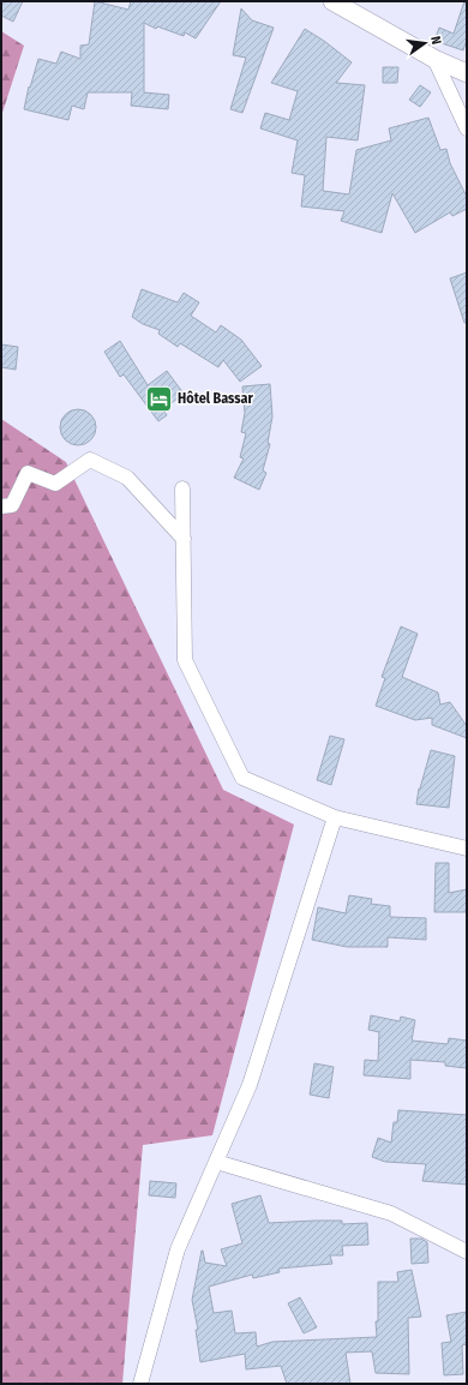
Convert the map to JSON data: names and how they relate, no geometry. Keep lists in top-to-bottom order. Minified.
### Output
{"places":{"hotel":["Hôtel Bassar"]},"north":"right"}
